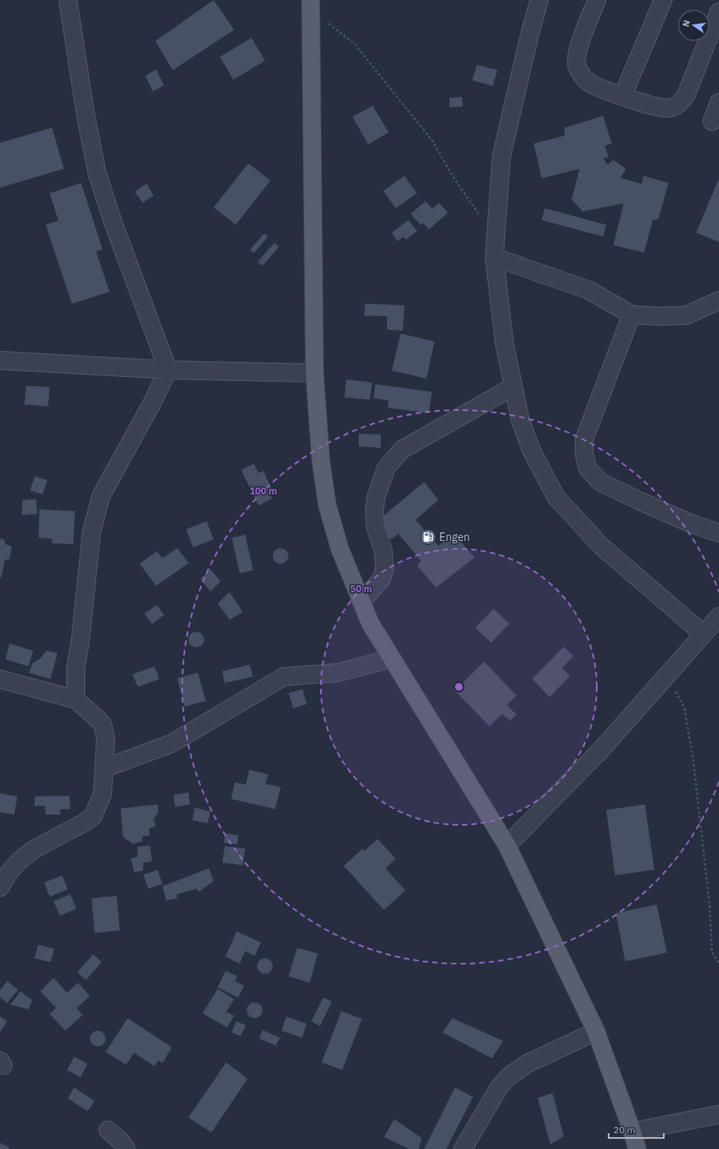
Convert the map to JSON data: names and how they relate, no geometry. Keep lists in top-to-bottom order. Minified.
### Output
{"places":{"fuel station":["Engen"]},"scale_bar":"20 m","north":"left","rings":["100 m","50 m"]}
